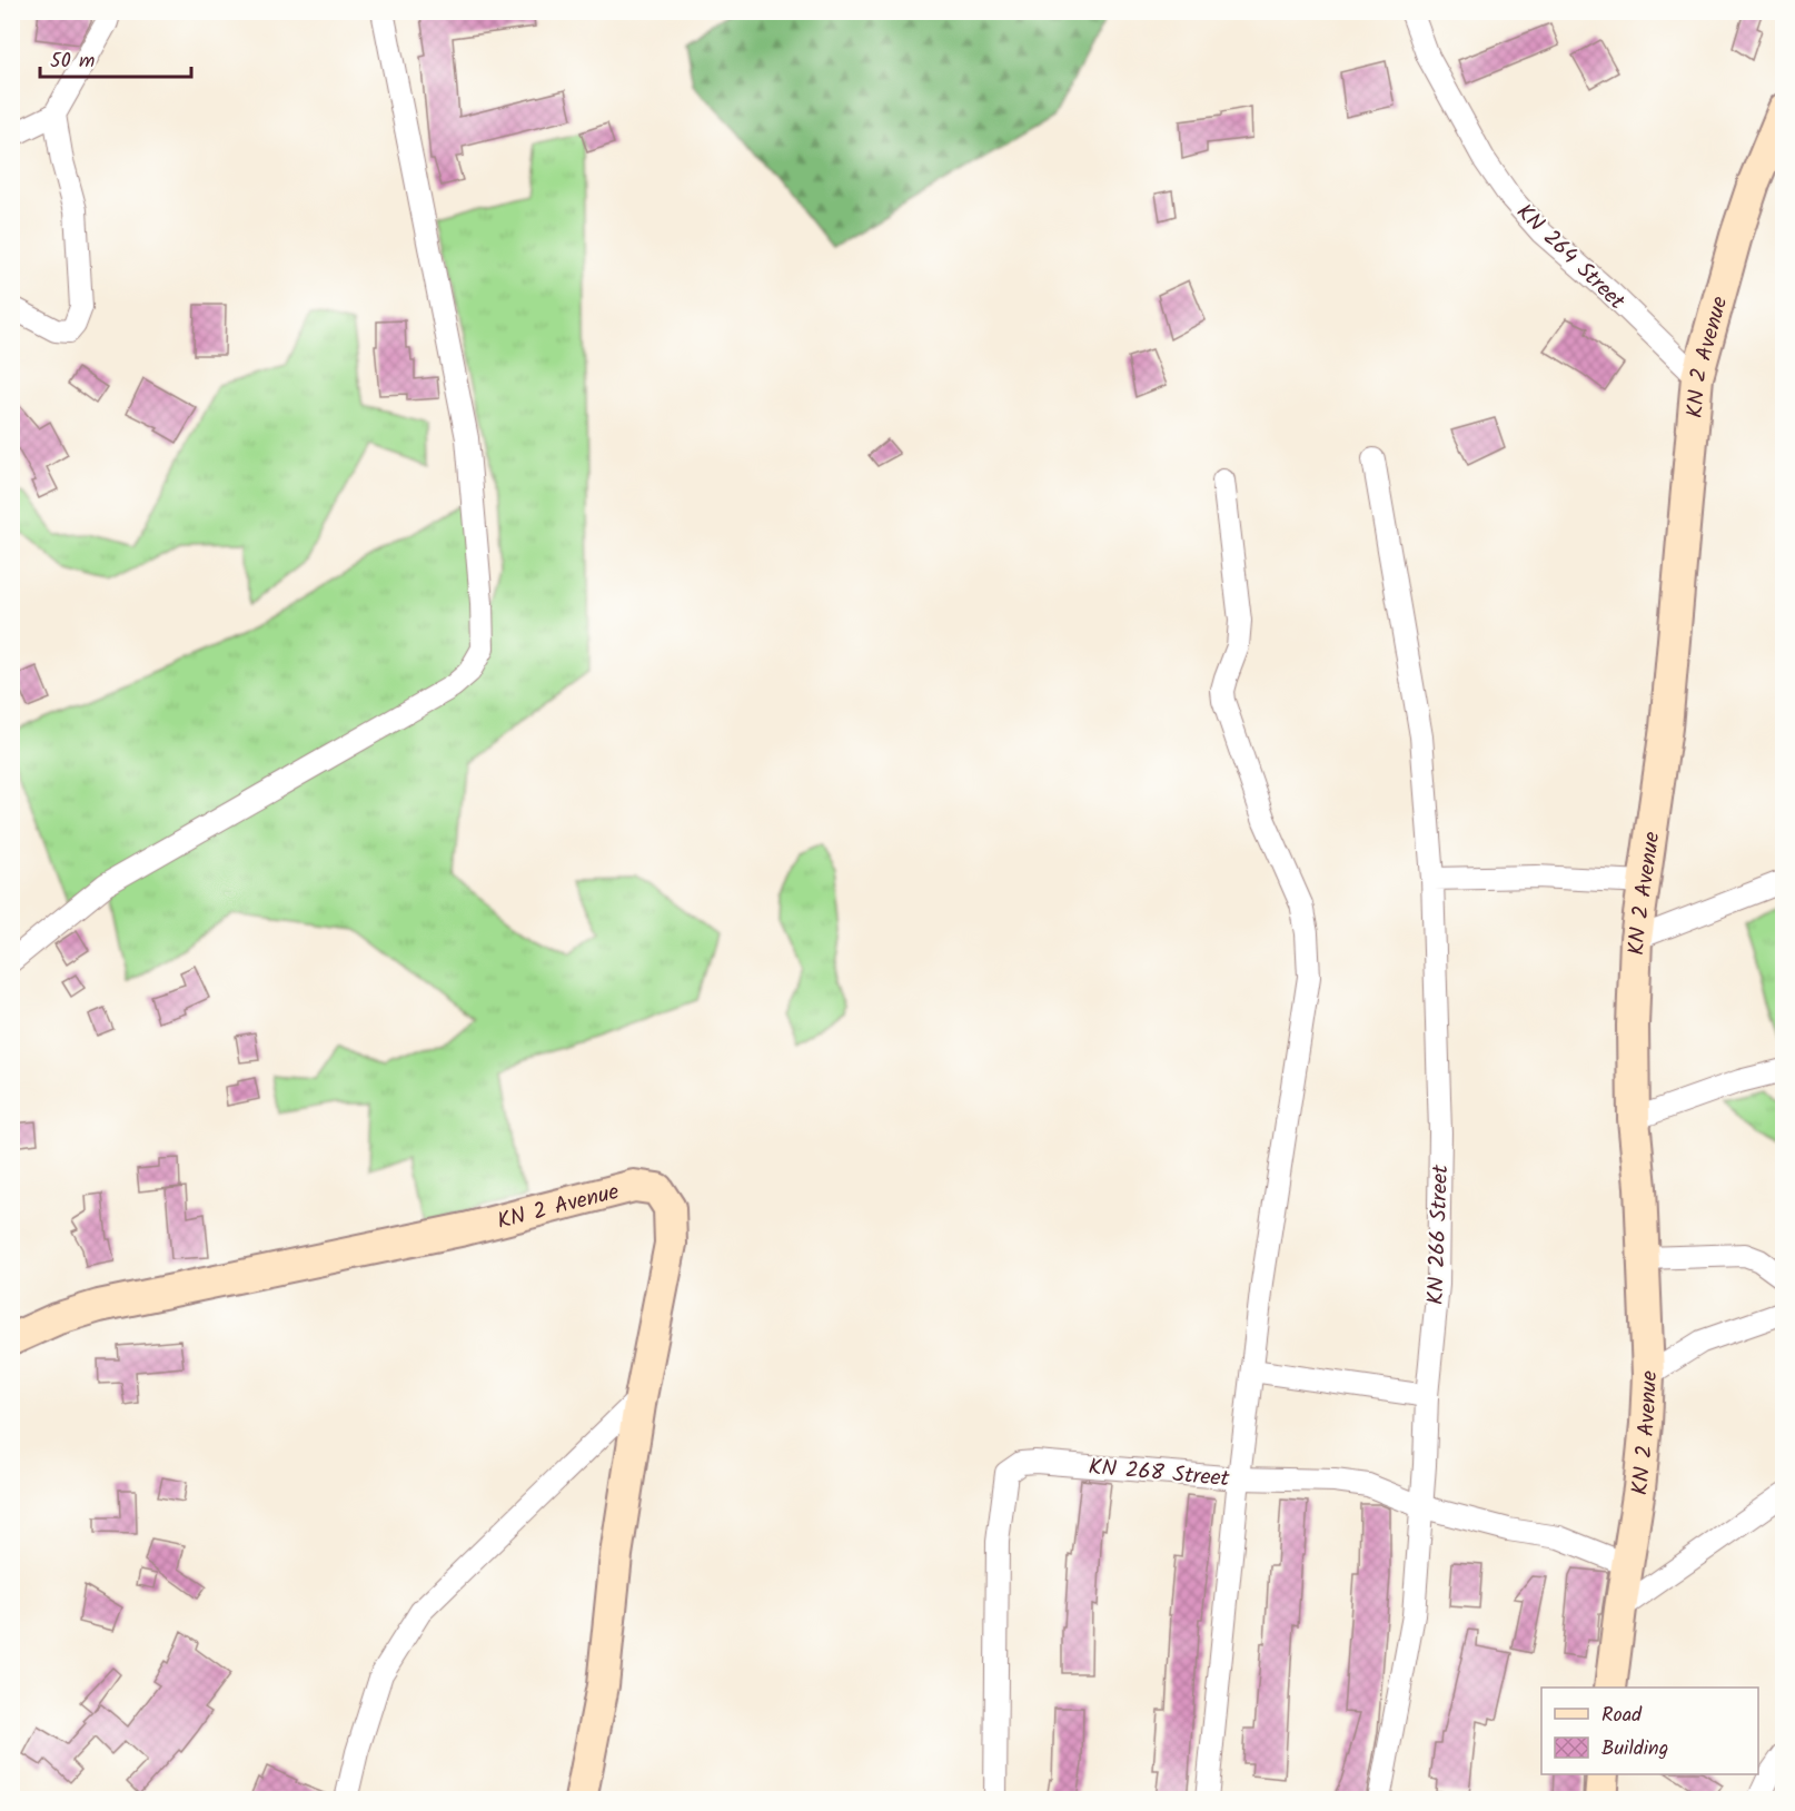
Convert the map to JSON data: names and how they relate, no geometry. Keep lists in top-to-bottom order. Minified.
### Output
{"streets":{"main road":["KN 2 Avenue"],"street":["KN 264 Street","KN 266 Street","KN 268 Street"]},"crossings":[["KN 264 Street","KN 2 Avenue"],["KN 2 Avenue","KN 268 Street"],["KN 266 Street","KN 268 Street"]],"legend":["Road","Building"],"scale_bar":"50 m"}
